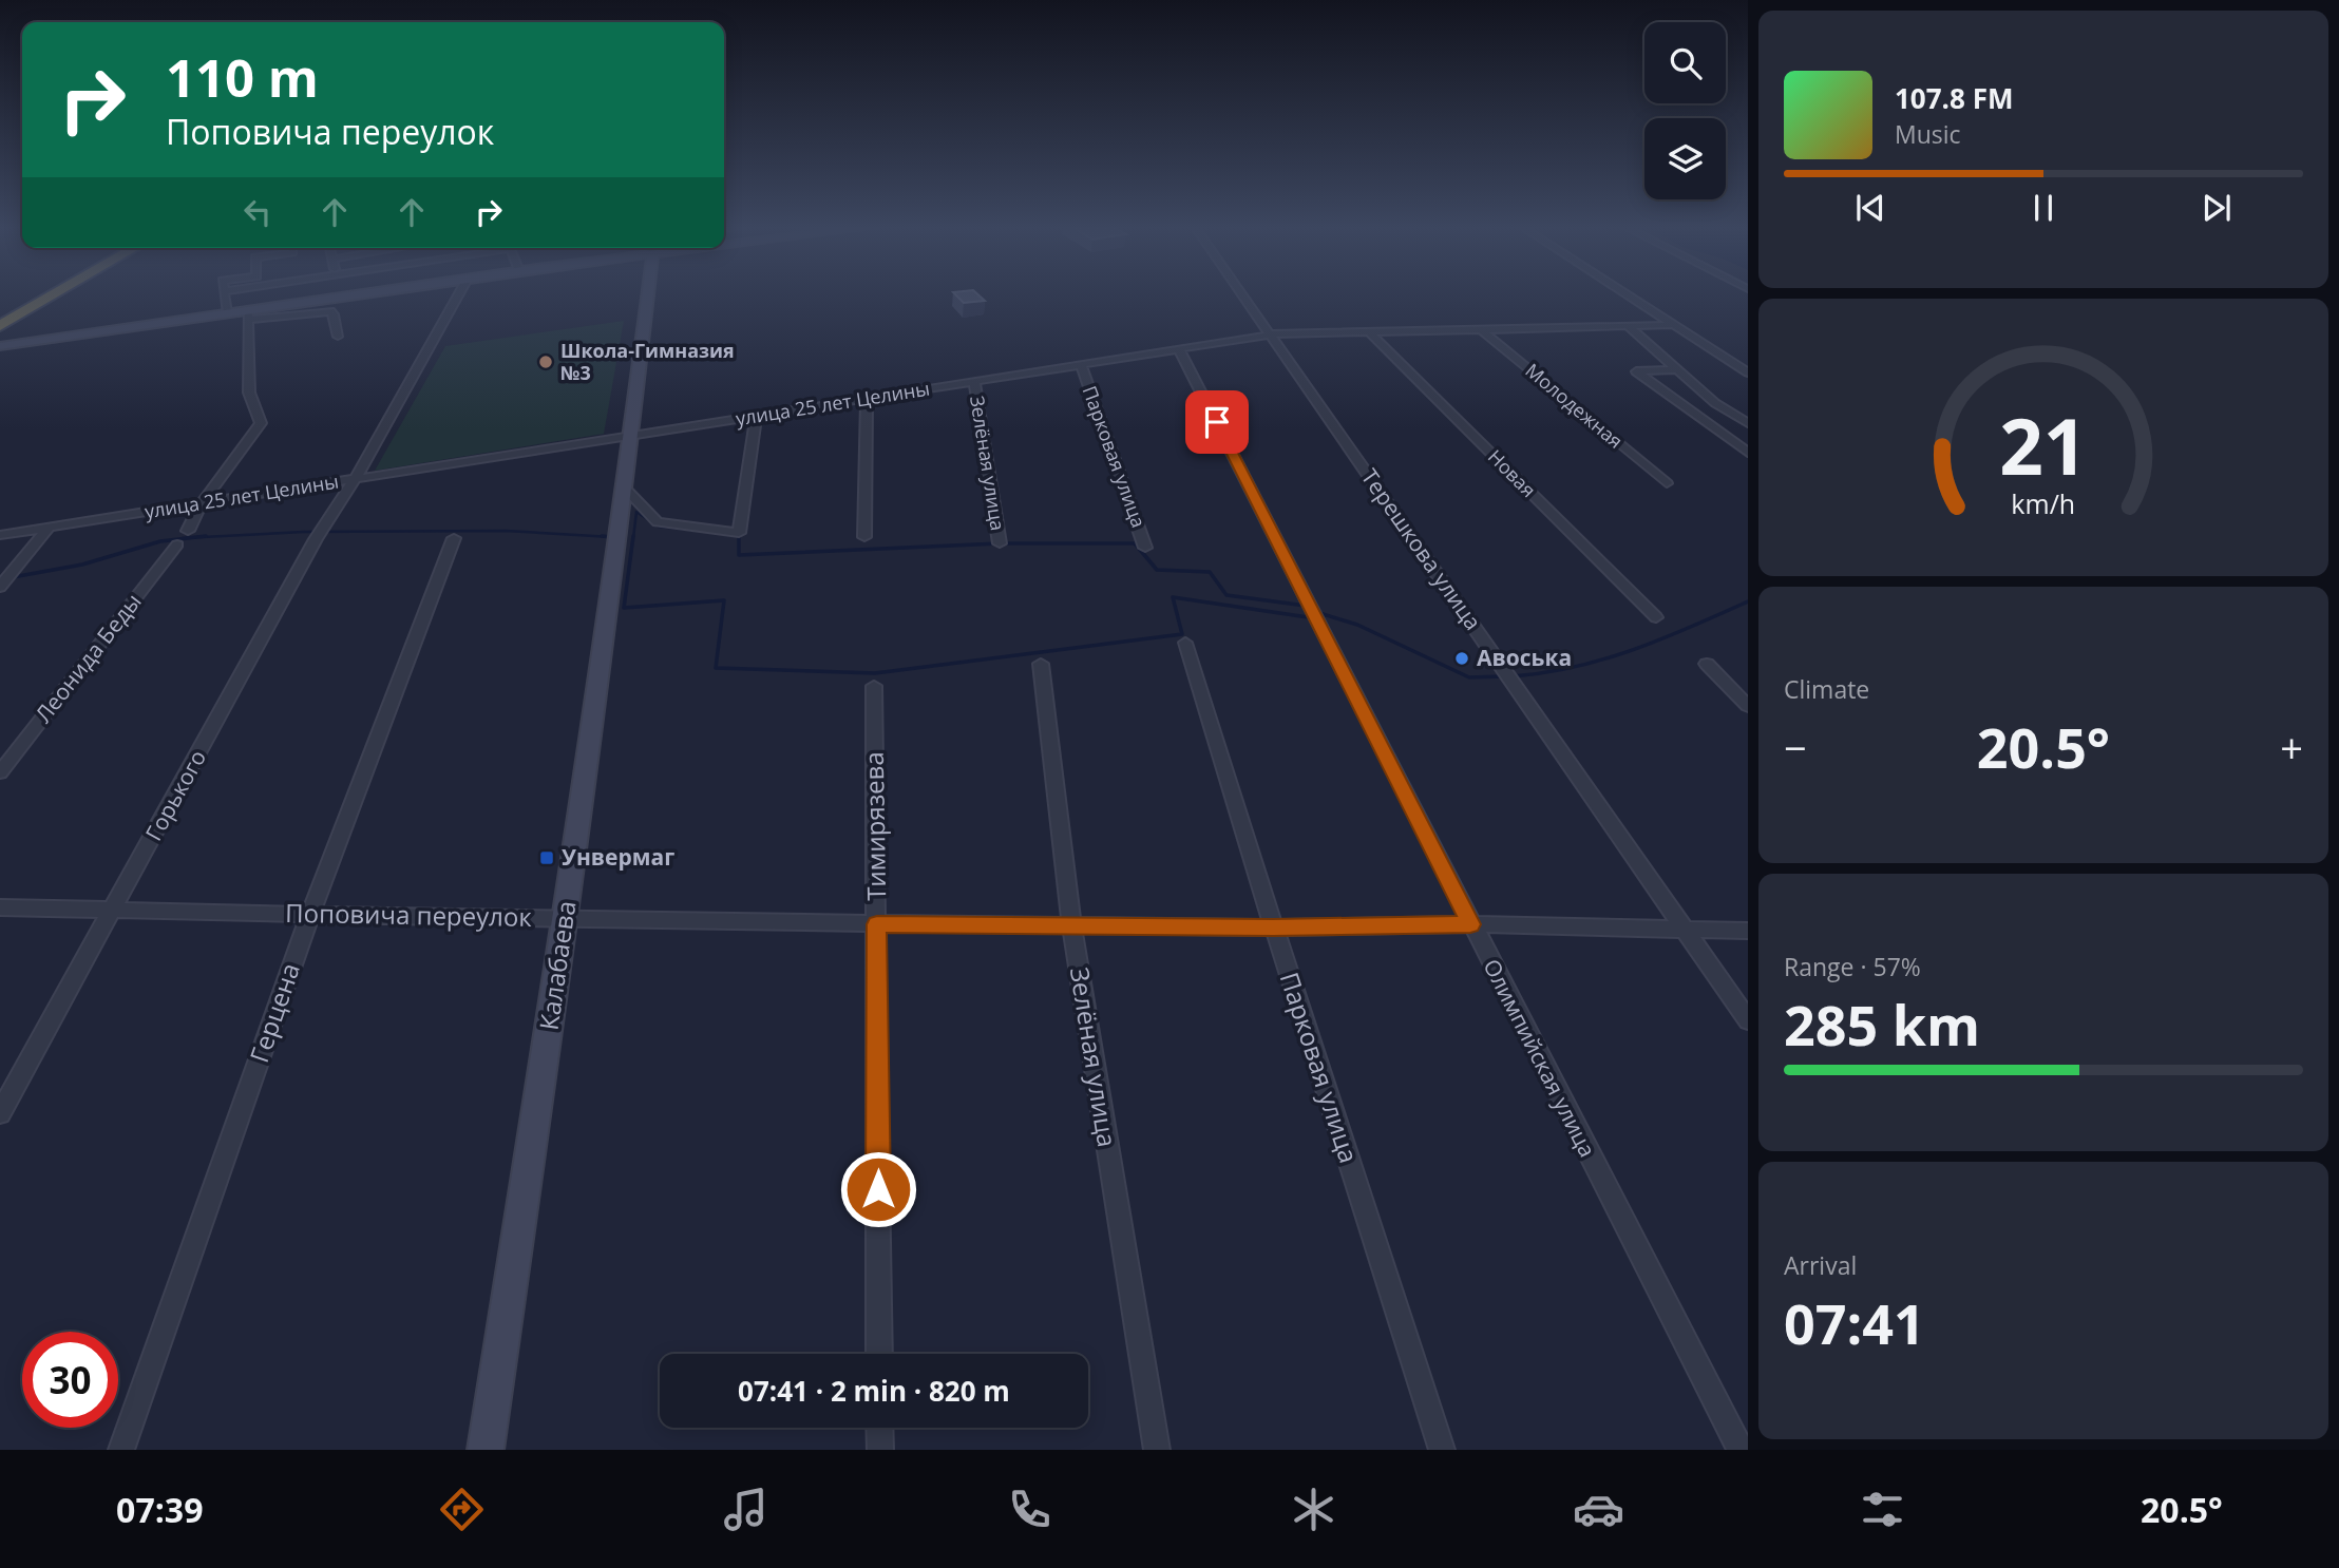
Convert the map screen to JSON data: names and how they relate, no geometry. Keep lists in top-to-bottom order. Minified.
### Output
{"streets":{"street":["улица 25 лет Целины","Молодежная","Парковая улица","Зелёная улица","Новая","Терешкова улица","Леонида Беды","Горького","Тимирязева","Поповича переулок","Калабаева","Герцена","Олимпийская улица"]},"crossings":[["улица 25 лет Целины","Молодежная"],["улица 25 лет Целины","Парковая улица"],["улица 25 лет Целины","Зелёная улица"],["улица 25 лет Целины","Новая"],["улица 25 лет Целины","Терешкова улица"],["улица 25 лет Целины","Горького"],["улица 25 лет Целины","Калабаева"],["улица 25 лет Целины","Олимпийская улица"],["Парковая улица","Поповича переулок"],["Зелёная улица","Поповича переулок"],["Терешкова улица","Поповича переулок"],["Горького","Поповича переулок"],["Тимирязева","Поповича переулок"],["Поповича переулок","Калабаева"],["Поповича переулок","Герцена"],["Поповича переулок","Олимпийская улица"]],"places":{"other":["Школа-Гимназия №3","Авоська"],"transit":["Унвермаг"]},"page":{"turn":["110 m","Поповича переулок"],"song":["107.8 FM","Music"],"tile":["Climate",["Range · 57%","285 km"],["Arrival","07:41"]],"heat":["−","20.5°","+"],"limit":"30","trip":"07:41 · 2 min · 820 m","tabs":["07:39","20.5°"],"gauge":["21","km/h"]}}
